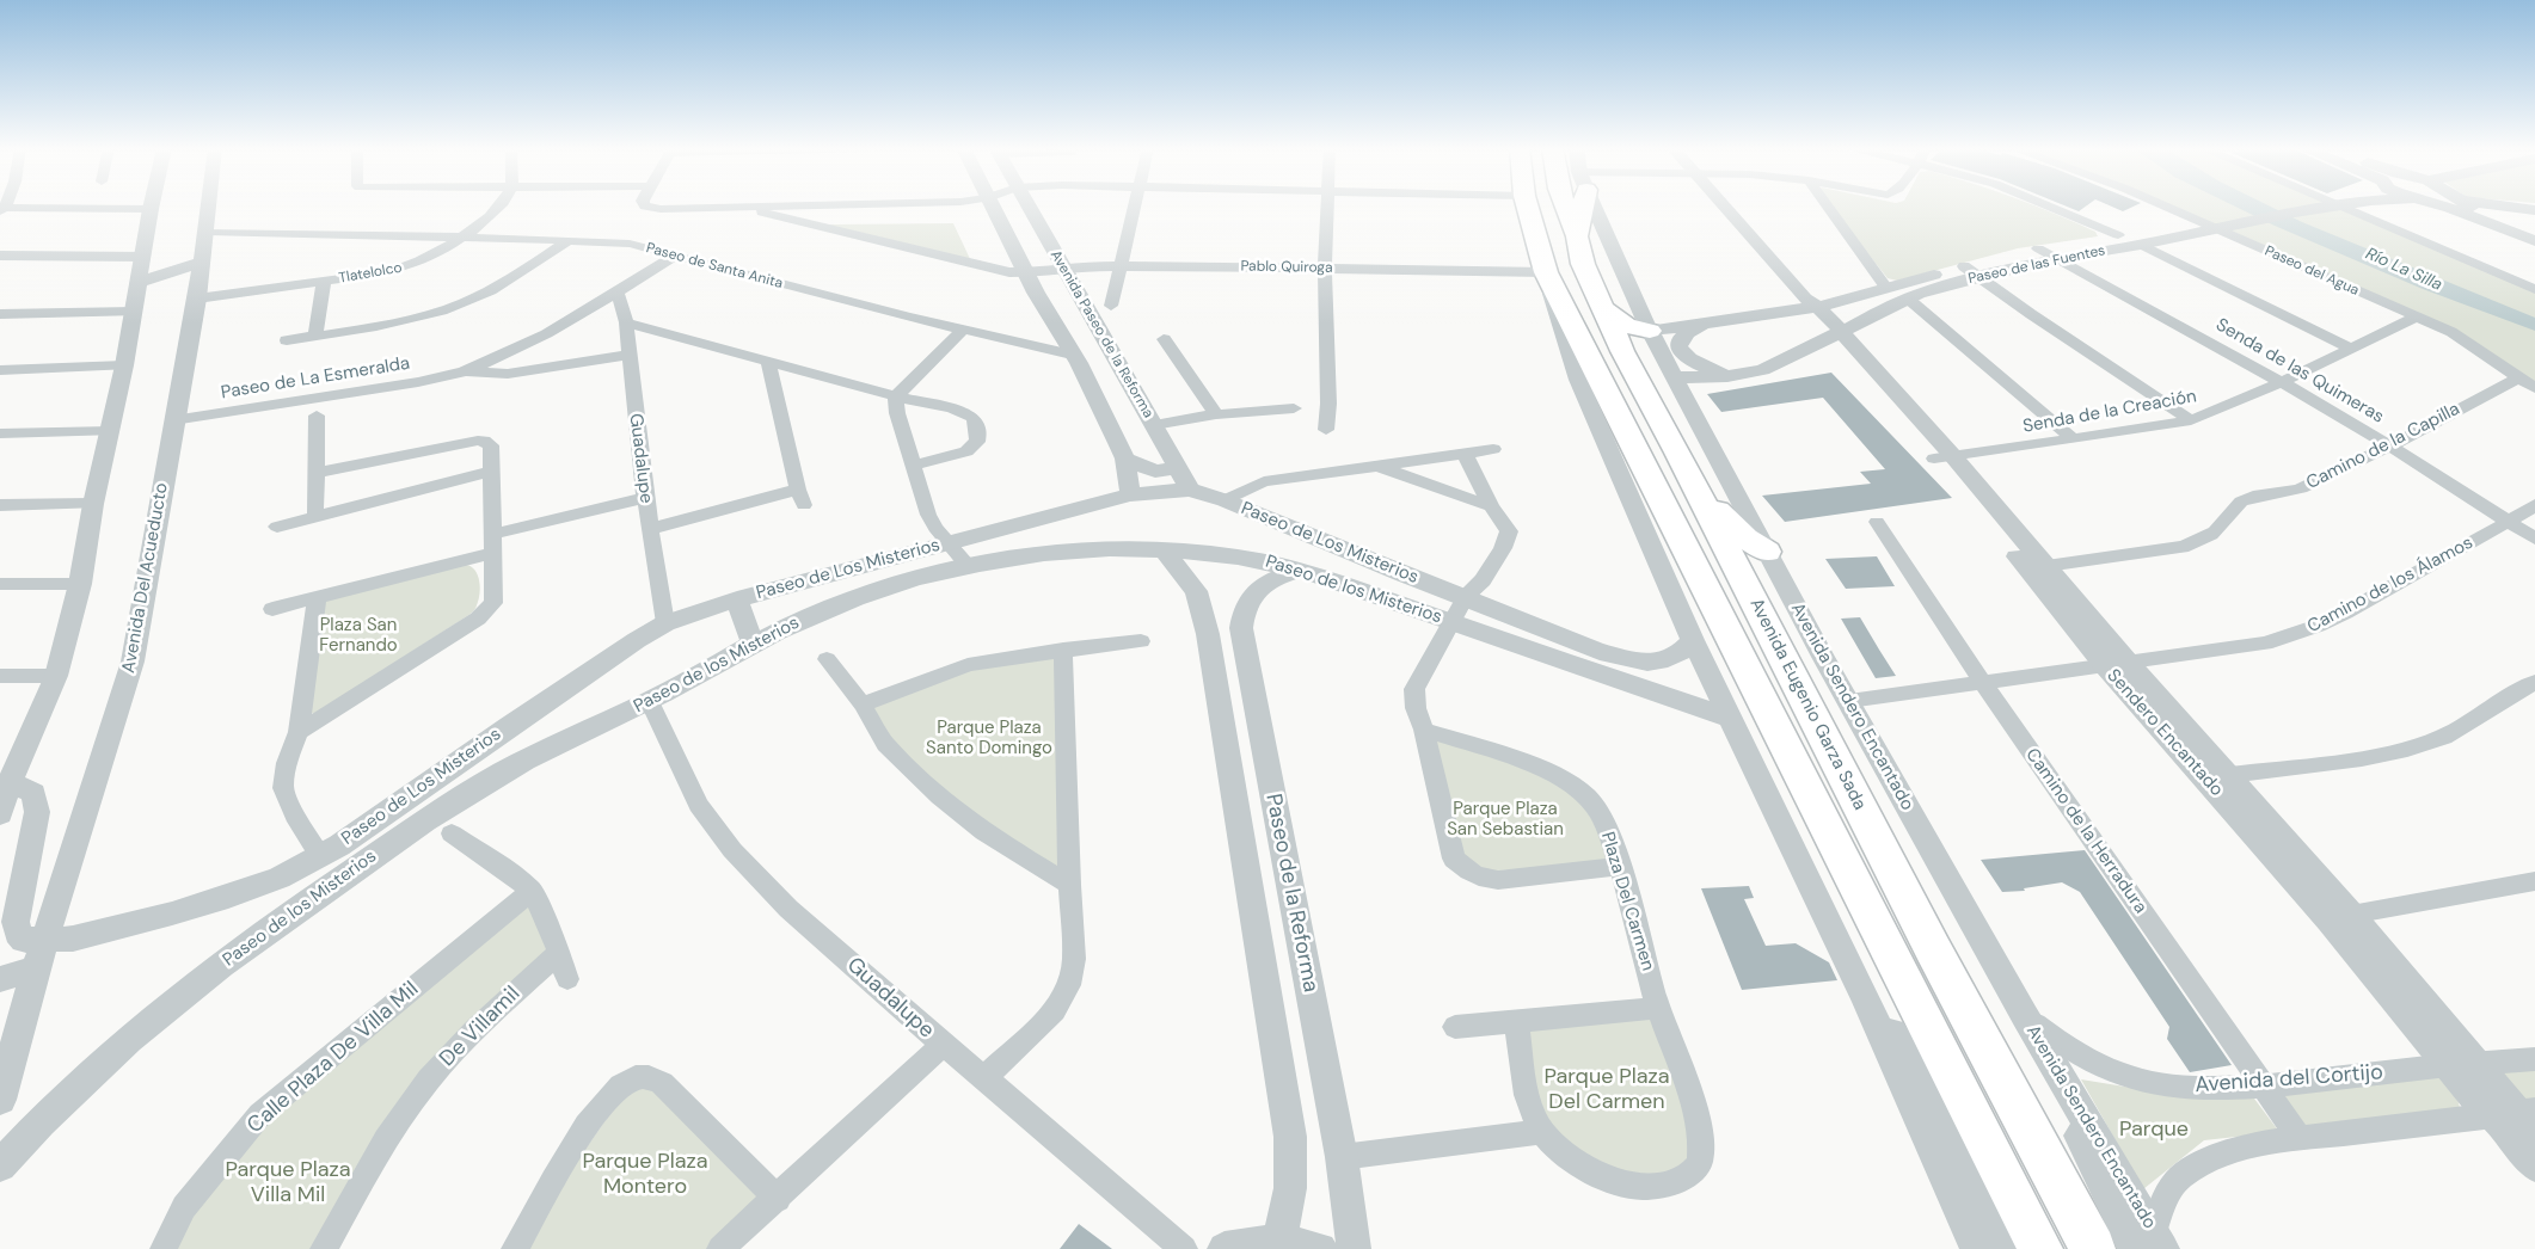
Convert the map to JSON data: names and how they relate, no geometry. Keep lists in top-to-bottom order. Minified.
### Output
{"streets":{"highway":["Avenida Eugenio Garza Sada"],"street":["Paseo de las Fuentes","Paseo de Santa Anita","Pablo Quiroga","Paseo del Agua","Tlatelolco","Avenida Paseo de la Reforma","Senda de las Quimeras","Paseo de La Esmeralda","Senda de la Creación","Camino de la Capilla","Guadalupe","Paseo de Los Misterios","Avenida Del Acueducto","Camino de los Álamos","Paseo de los Misterios","Avenida Sendero Encantado","Sendero Encantado","Camino de la Herradura","Paseo de la Reforma","Plaza Del Carmen","De Villamil","Calle Plaza De Villa Mil","Avenida del Cortijo"]},"crossings":[["Paseo de las Fuentes","Paseo del Agua"],["Paseo de las Fuentes","Senda de las Quimeras"],["Paseo de las Fuentes","Avenida Sendero Encantado"],["Paseo de las Fuentes","Sendero Encantado"],["Paseo de Santa Anita","Tlatelolco"],["Paseo de Santa Anita","Avenida Paseo de la Reforma"],["Paseo de Santa Anita","Paseo de La Esmeralda"],["Paseo de Santa Anita","Avenida Del Acueducto"],["Pablo Quiroga","Avenida Paseo de la Reforma"],["Paseo del Agua","Senda de la Creación"],["Paseo del Agua","Camino de la Capilla"],["Tlatelolco","Avenida Del Acueducto"],["Avenida Paseo de la Reforma","Paseo de Los Misterios"],["Senda de las Quimeras","Senda de la Creación"],["Senda de las Quimeras","Camino de la Capilla"],["Senda de las Quimeras","Camino de los Álamos"],["Paseo de La Esmeralda","Guadalupe"],["Paseo de La Esmeralda","Avenida Del Acueducto"],["Senda de la Creación","Sendero Encantado"],["Camino de la Capilla","Sendero Encantado"],["Guadalupe","Paseo de Los Misterios"],["Guadalupe","Paseo de los Misterios"],["Paseo de Los Misterios","Avenida Del Acueducto"],["Camino de los Álamos","Avenida Sendero Encantado"],["Camino de los Álamos","Sendero Encantado"],["Camino de los Álamos","Camino de la Herradura"],["Paseo de los Misterios","Paseo de la Reforma"],["Avenida Sendero Encantado","Avenida del Cortijo"],["Sendero Encantado","Avenida del Cortijo"],["Camino de la Herradura","Avenida del Cortijo"]],"water":["Río La Silla"],"parks":["Plaza San Fernando","Parque Plaza Santo Domingo","Parque Plaza San Sebastian","Parque Plaza Del Carmen","Parque","Parque Plaza Montero","Parque Plaza Villa Mil"]}
